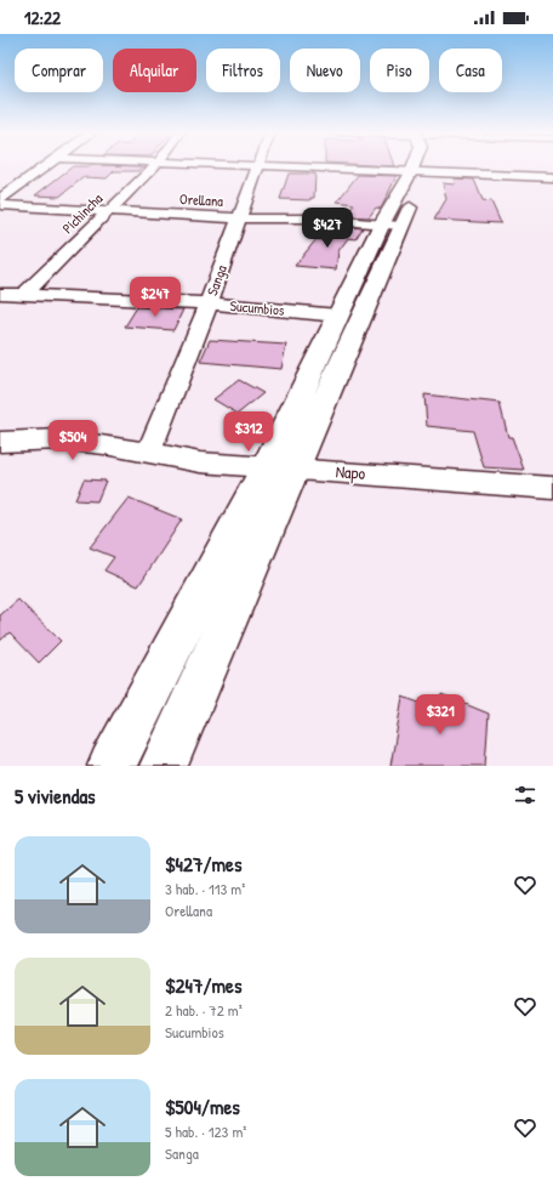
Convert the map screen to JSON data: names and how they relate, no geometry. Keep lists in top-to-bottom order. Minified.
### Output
{"streets":{"street":["Orellana","Pichincha","Sanga","Sucumbios","Napo"]},"crossings":[["Orellana","Pichincha"],["Orellana","Sanga"],["Pichincha","Sucumbios"],["Sanga","Sucumbios"],["Sanga","Napo"]],"page":{"status":"12:22","chip":["Comprar","Alquilar","Filtros","Nuevo","Piso","Casa"],"price":["$427","$247","$312","$504","$321"],"heading":"5 viviendas","list":[{"name":"$427/mes","note":"3 hab. · 113 m² · Orellana"},{"name":"$247/mes","note":"2 hab. · 72 m² · Sucumbios"},{"name":"$504/mes","note":"5 hab. · 123 m² · Sanga"}]}}
